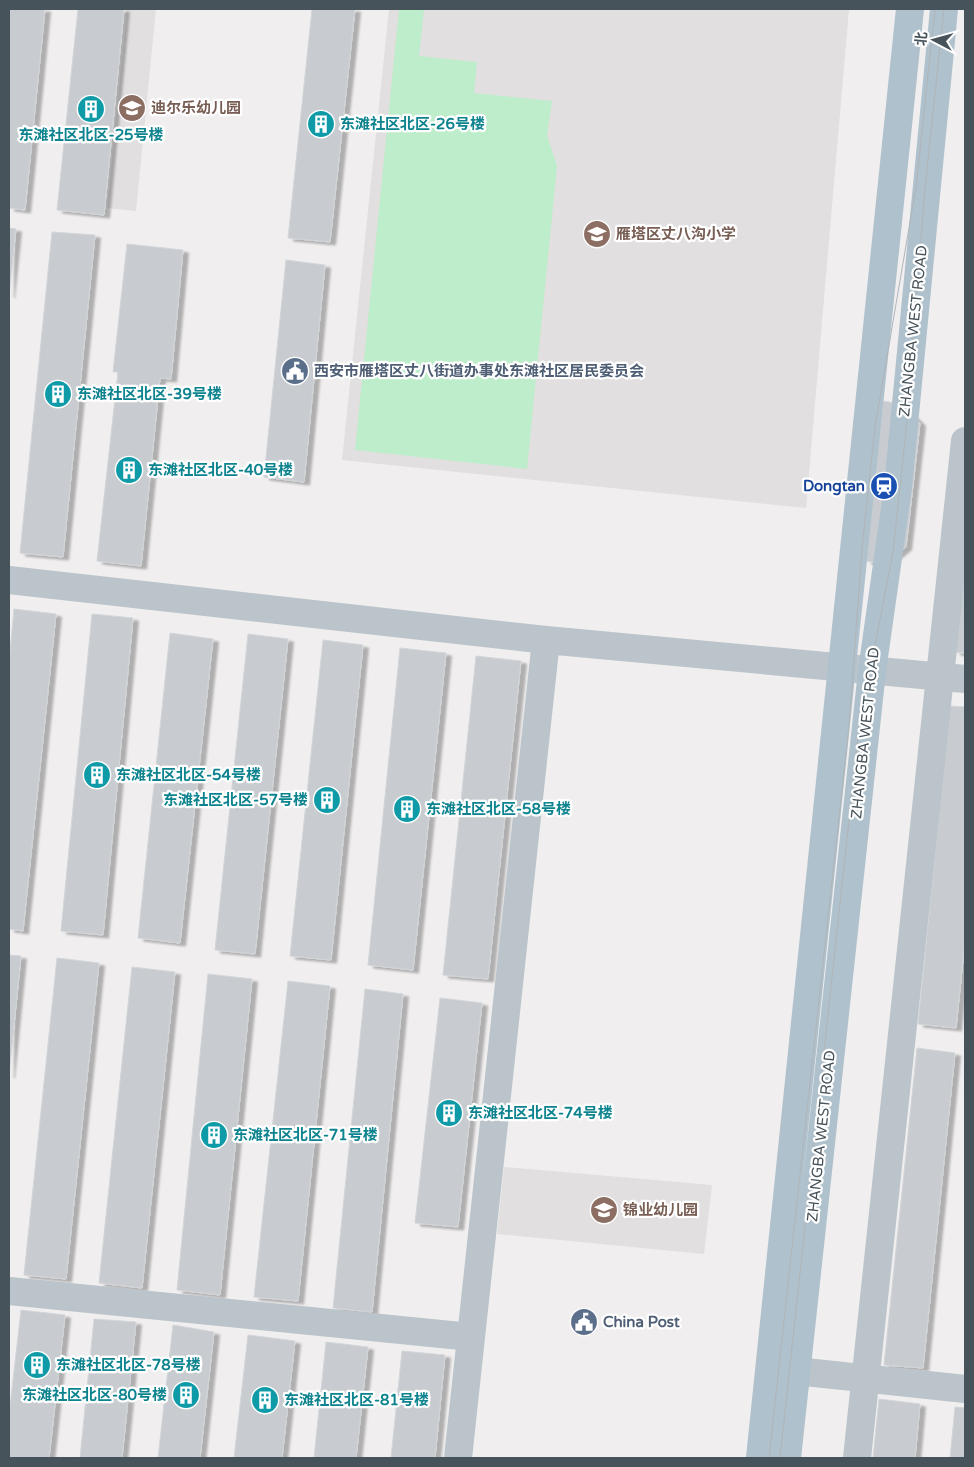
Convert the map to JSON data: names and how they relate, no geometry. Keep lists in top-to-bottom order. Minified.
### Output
{"streets":{"main road":["ZHANGBA WEST ROAD"]},"places":{"school or university":["迪尔乐幼儿园","雁塔区丈八沟小学","锦业幼儿园"],"building":["东滩社区北区-25号楼","东滩社区北区-26号楼","东滩社区北区-39号楼","东滩社区北区-40号楼","东滩社区北区-54号楼","东滩社区北区-57号楼","东滩社区北区-58号楼","东滩社区北区-74号楼","东滩社区北区-71号楼","东滩社区北区-78号楼","东滩社区北区-80号楼","东滩社区北区-81号楼"],"public building":["西安市雁塔区丈八街道办事处东滩社区居民委员会","China Post"],"station":["Dongtan"]},"north":"left"}
